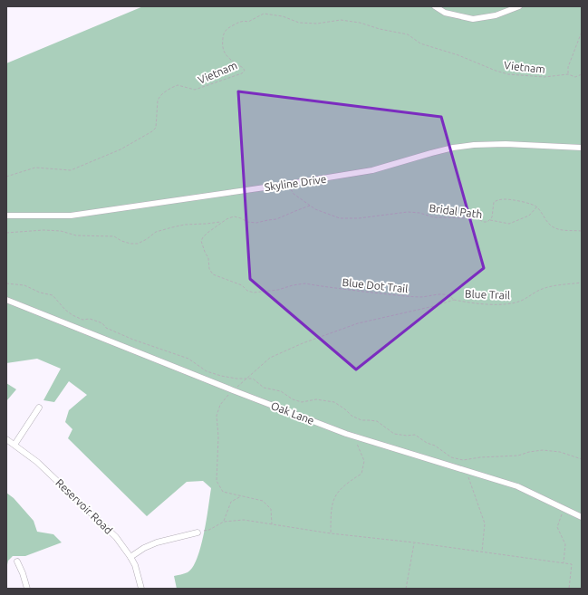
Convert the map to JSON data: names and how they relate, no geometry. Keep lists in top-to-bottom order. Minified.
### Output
{"streets":{"street":["Skyline Drive","Oak Lane","Reservoir Road"],"path":["Vietnam","Bridal Path","Blue Dot Trail","Blue Trail"]},"crossings":[["Bridal Path","Blue Dot Trail"],["Blue Dot Trail","Blue Trail"]]}
